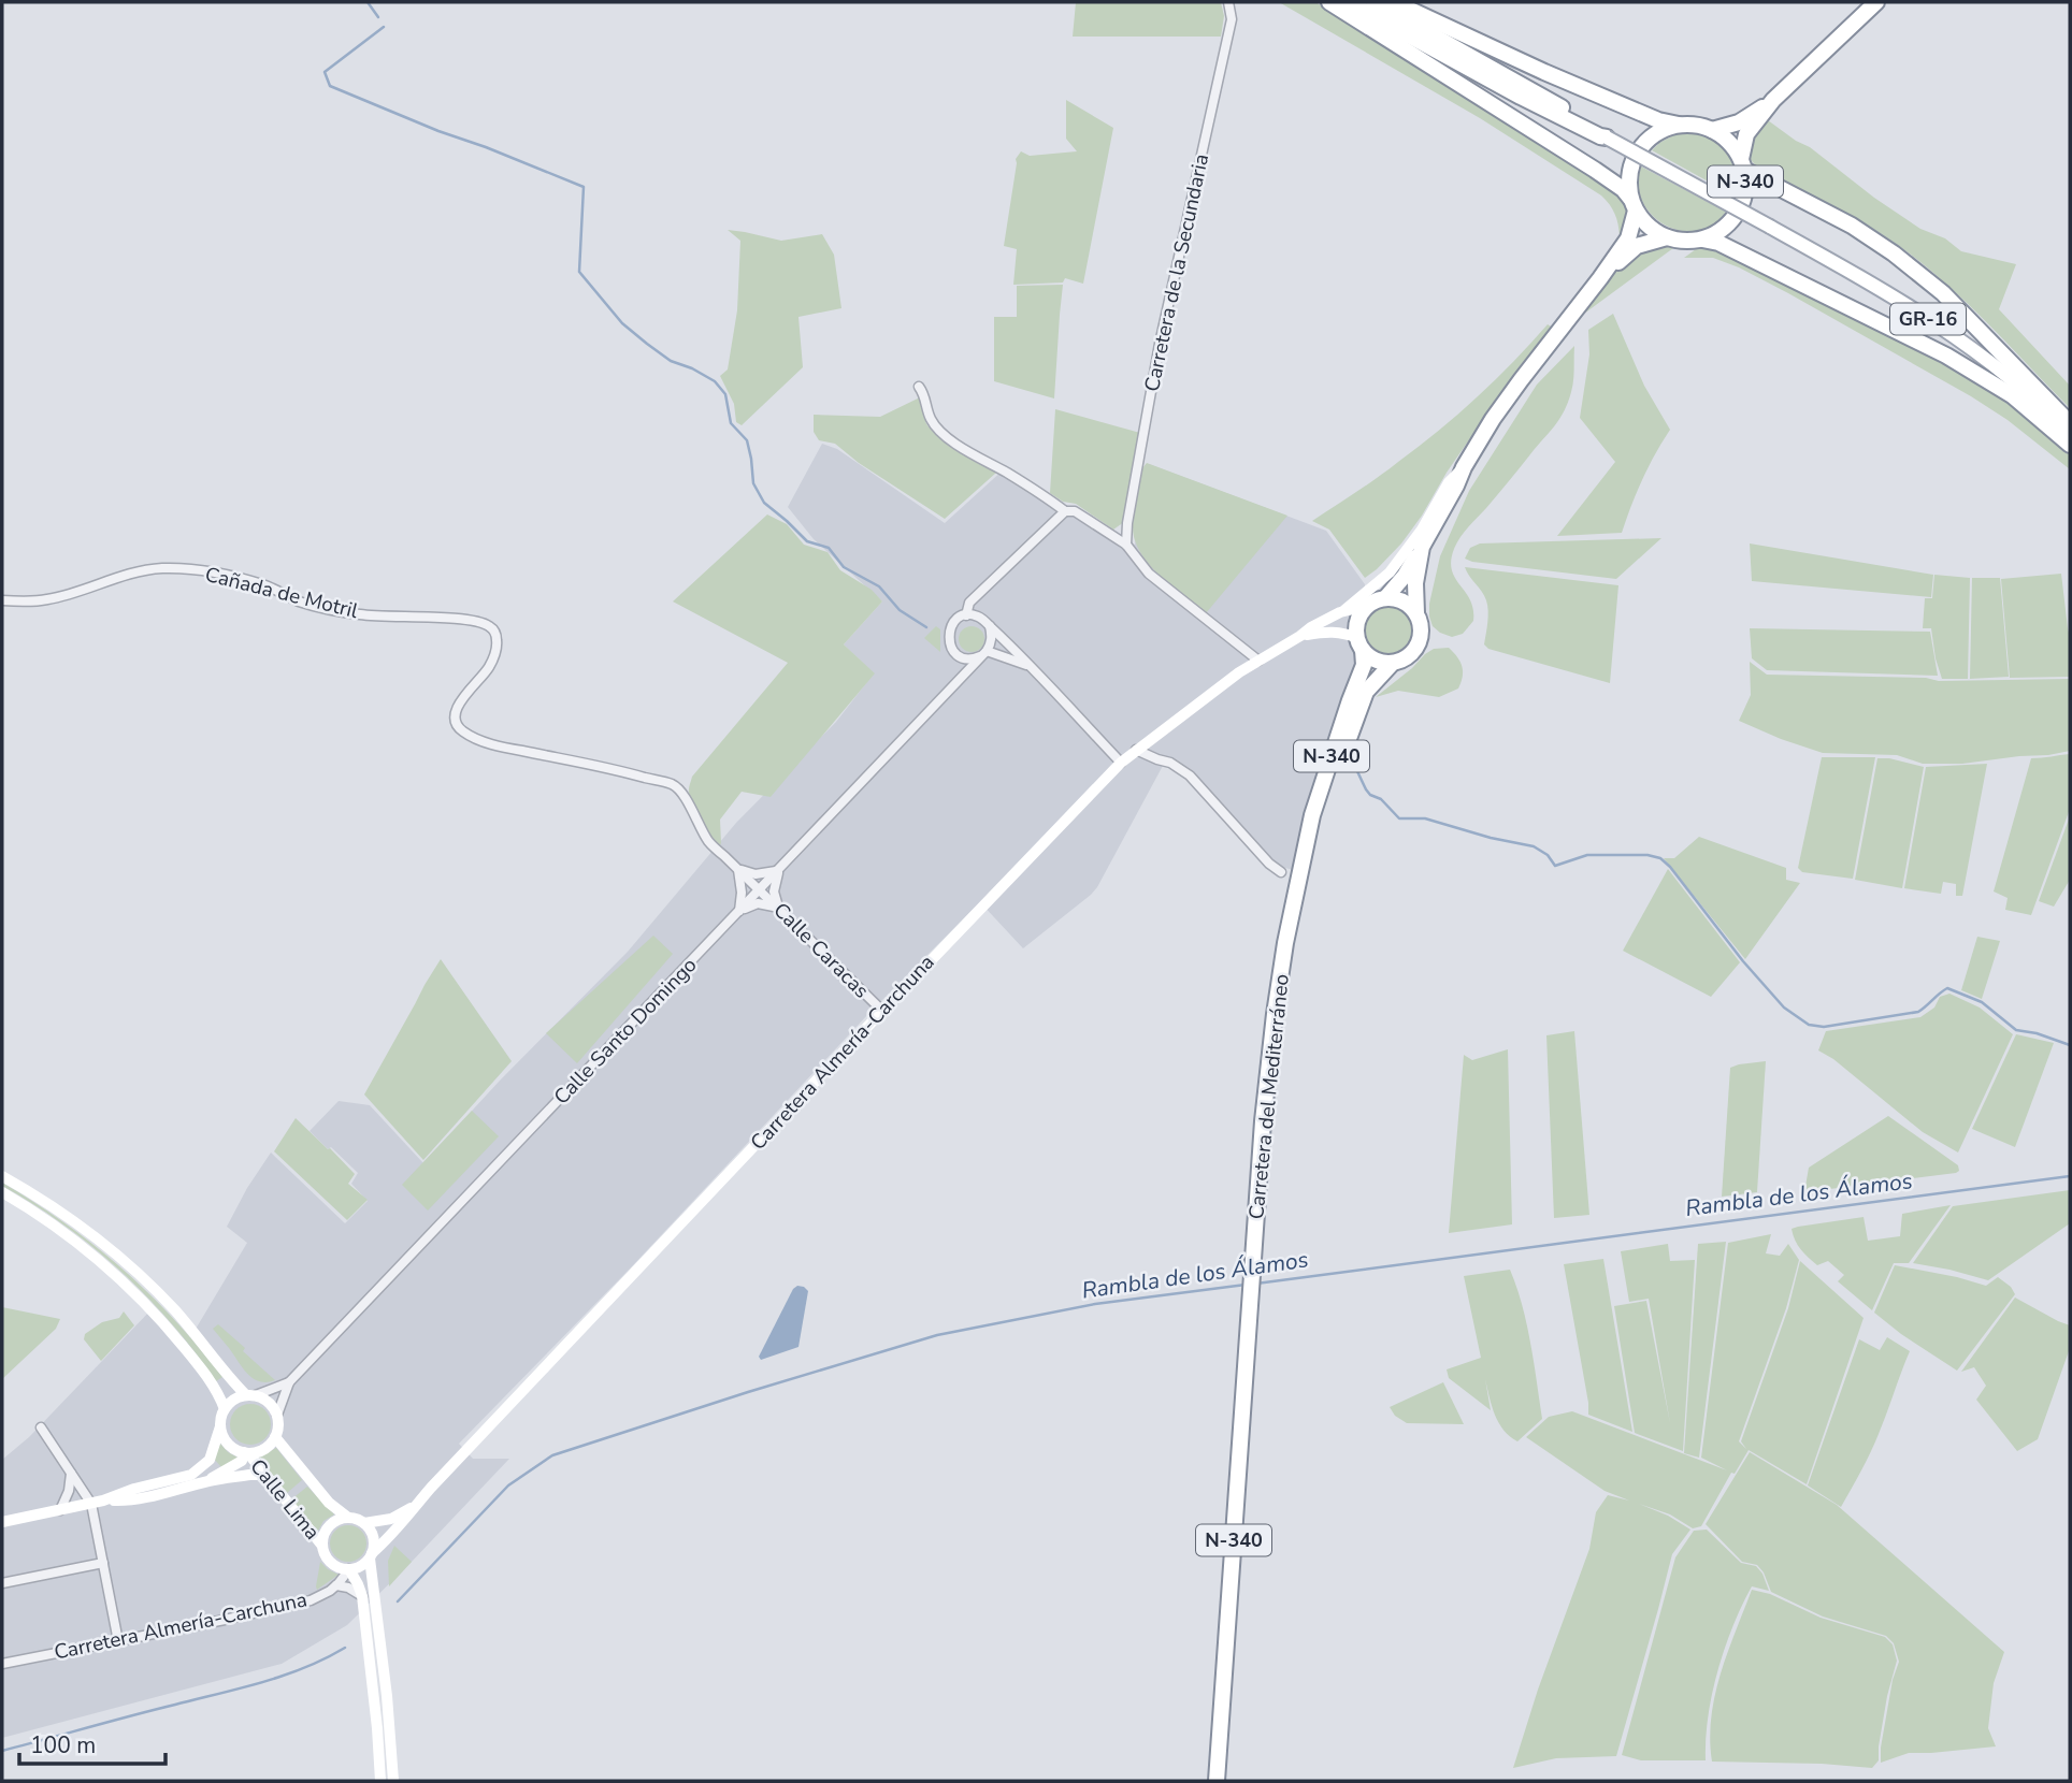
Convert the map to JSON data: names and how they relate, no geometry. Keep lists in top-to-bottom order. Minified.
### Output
{"streets":{"highway":["N-340","GR-16","Carretera del Mediterráneo"],"main road":["Carretera Almería-Carchuna","Calle Lima"],"street":["Carretera de la Secundaria","Cañada de Motril","Calle Caracas","Calle Santo Domingo"]},"crossings":[["N-340","Carretera del Mediterráneo"],["Cañada de Motril","Calle Caracas"],["Cañada de Motril","Calle Santo Domingo"],["Calle Caracas","Calle Santo Domingo"],["Calle Caracas","Carretera Almería-Carchuna"],["Calle Santo Domingo","Calle Lima"],["Carretera Almería-Carchuna","Calle Lima"]],"water":["Rambla de los Álamos"],"scale_bar":"100 m"}
